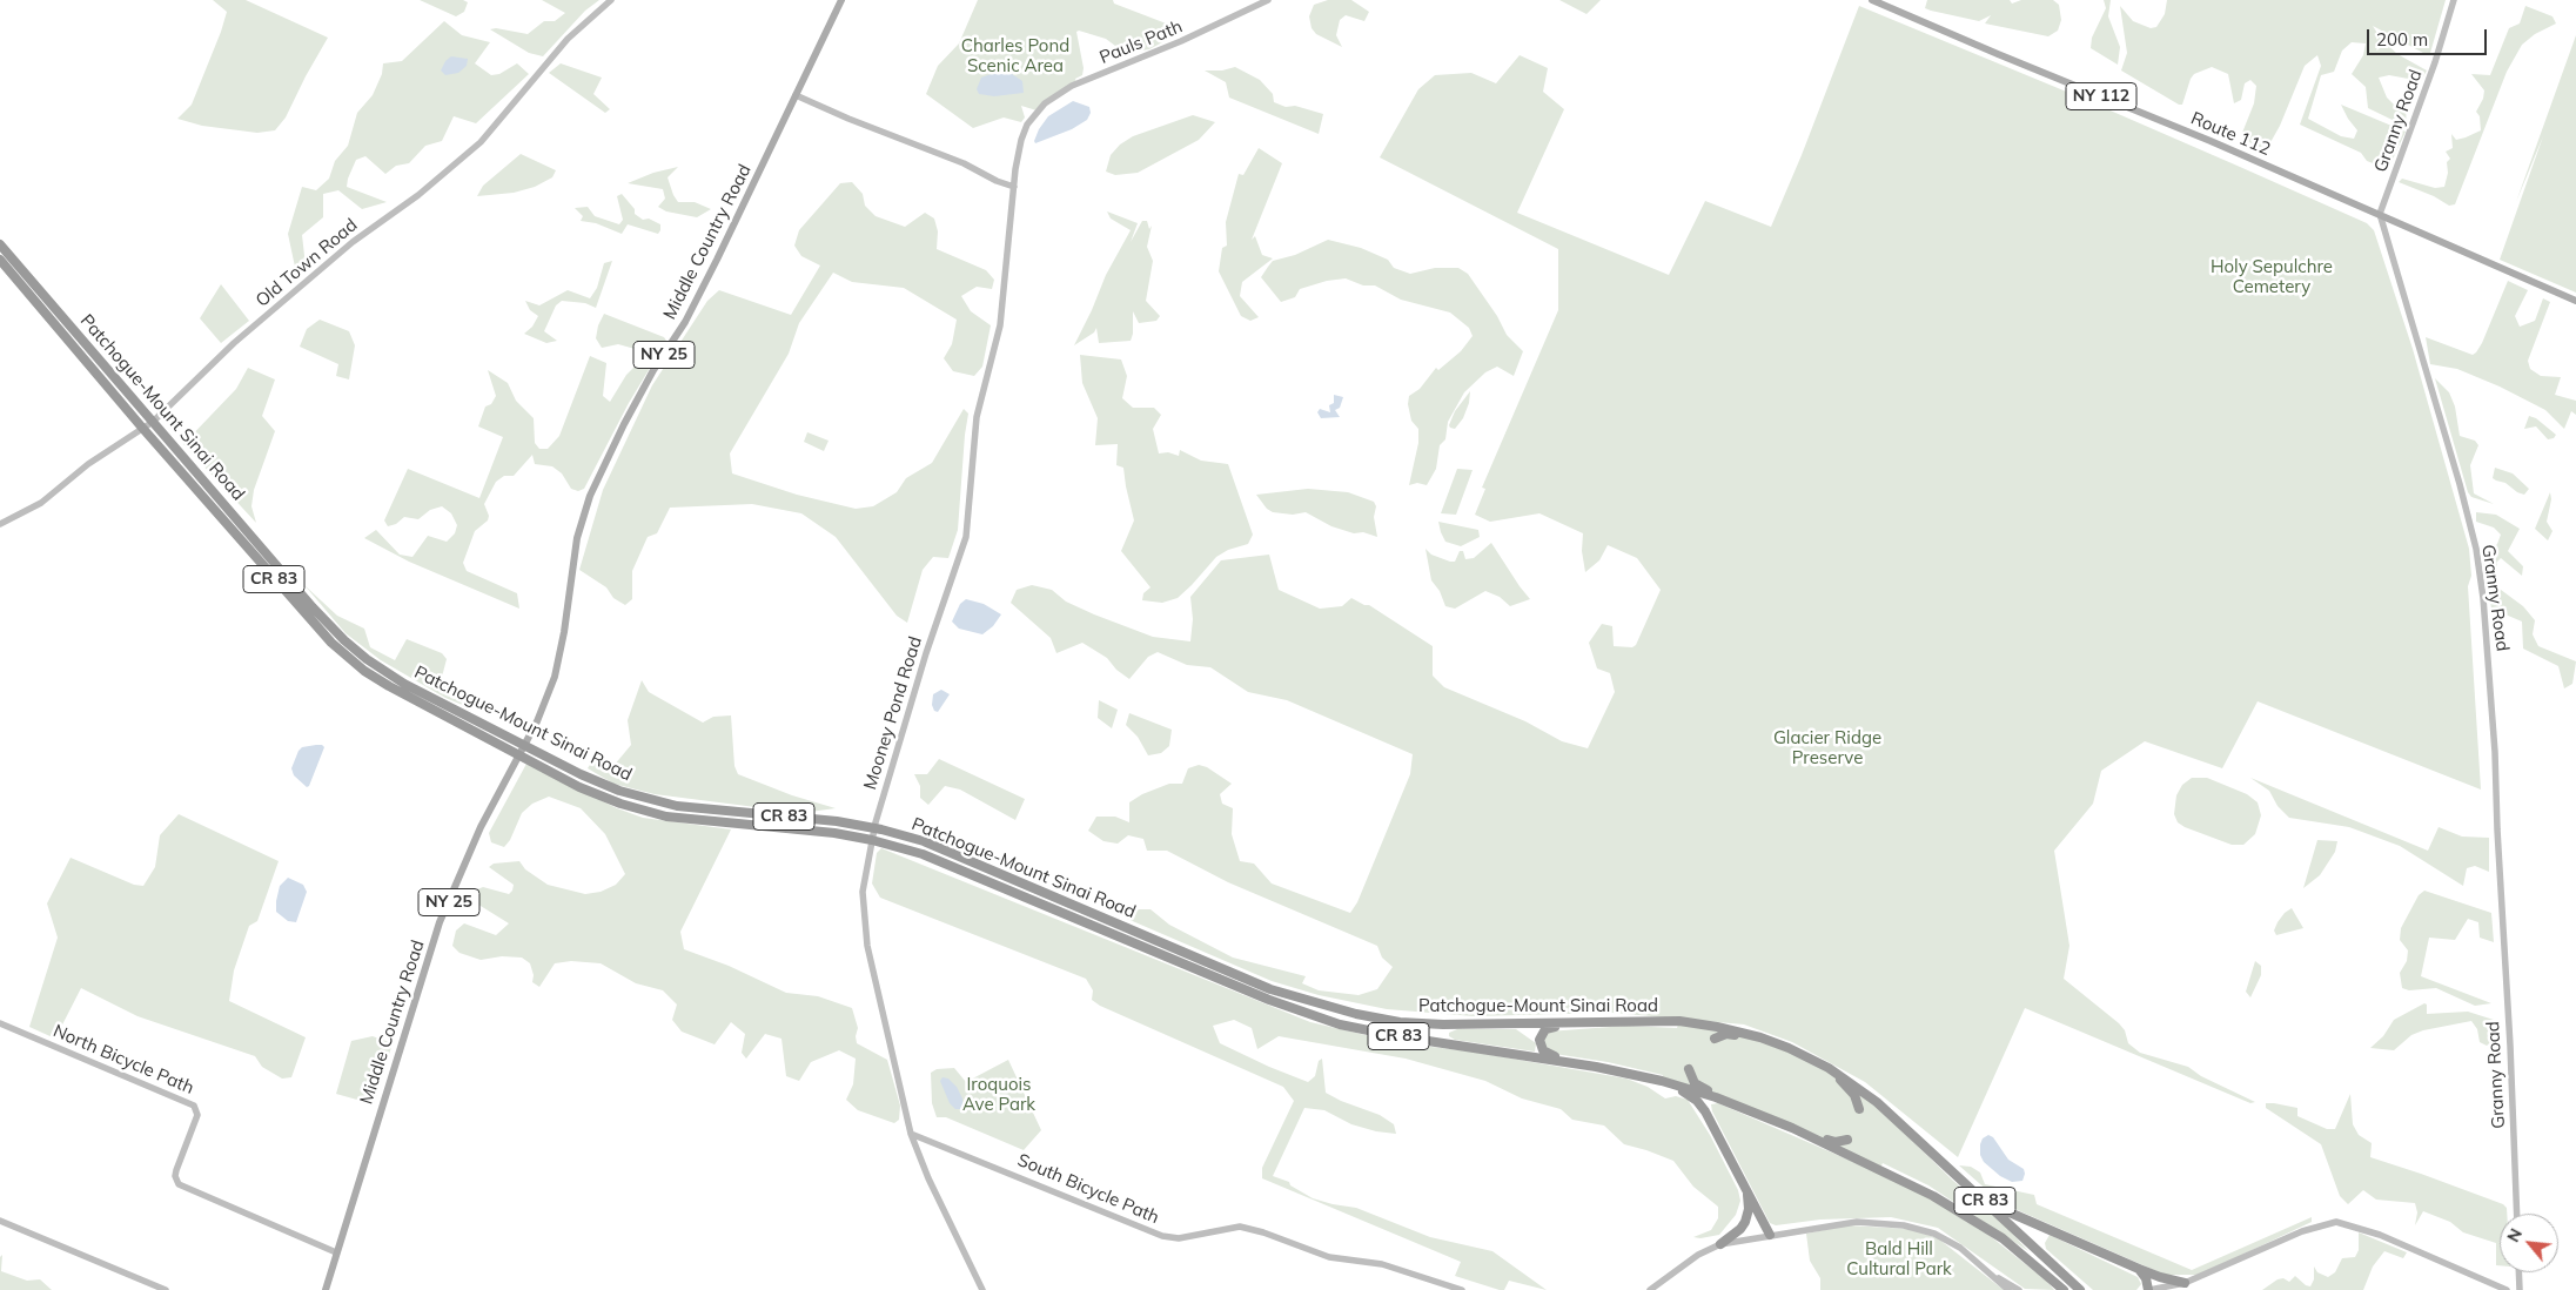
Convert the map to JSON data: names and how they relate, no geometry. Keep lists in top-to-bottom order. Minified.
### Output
{"streets":{"highway":["Patchogue-Mount Sinai Road","CR 83"],"main road":["NY 112","Route 112","Middle Country Road","NY 25"],"street":["Pauls Path","Granny Road","Old Town Road","Mooney Pond Road","North Bicycle Path","South Bicycle Path"]},"crossings":[["Pauls Path","Mooney Pond Road"],["Granny Road","Route 112"],["Middle Country Road","Patchogue-Mount Sinai Road"],["Middle Country Road","North Bicycle Path"],["Old Town Road","Patchogue-Mount Sinai Road"],["Patchogue-Mount Sinai Road","Mooney Pond Road"],["Mooney Pond Road","South Bicycle Path"]],"parks":["Charles Pond Scenic Area","Holy Sepulchre Cemetery","Glacier Ridge Preserve","Iroquois Ave Park","Bald Hill Cultural Park"],"scale_bar":"200 m","north":"top left"}
